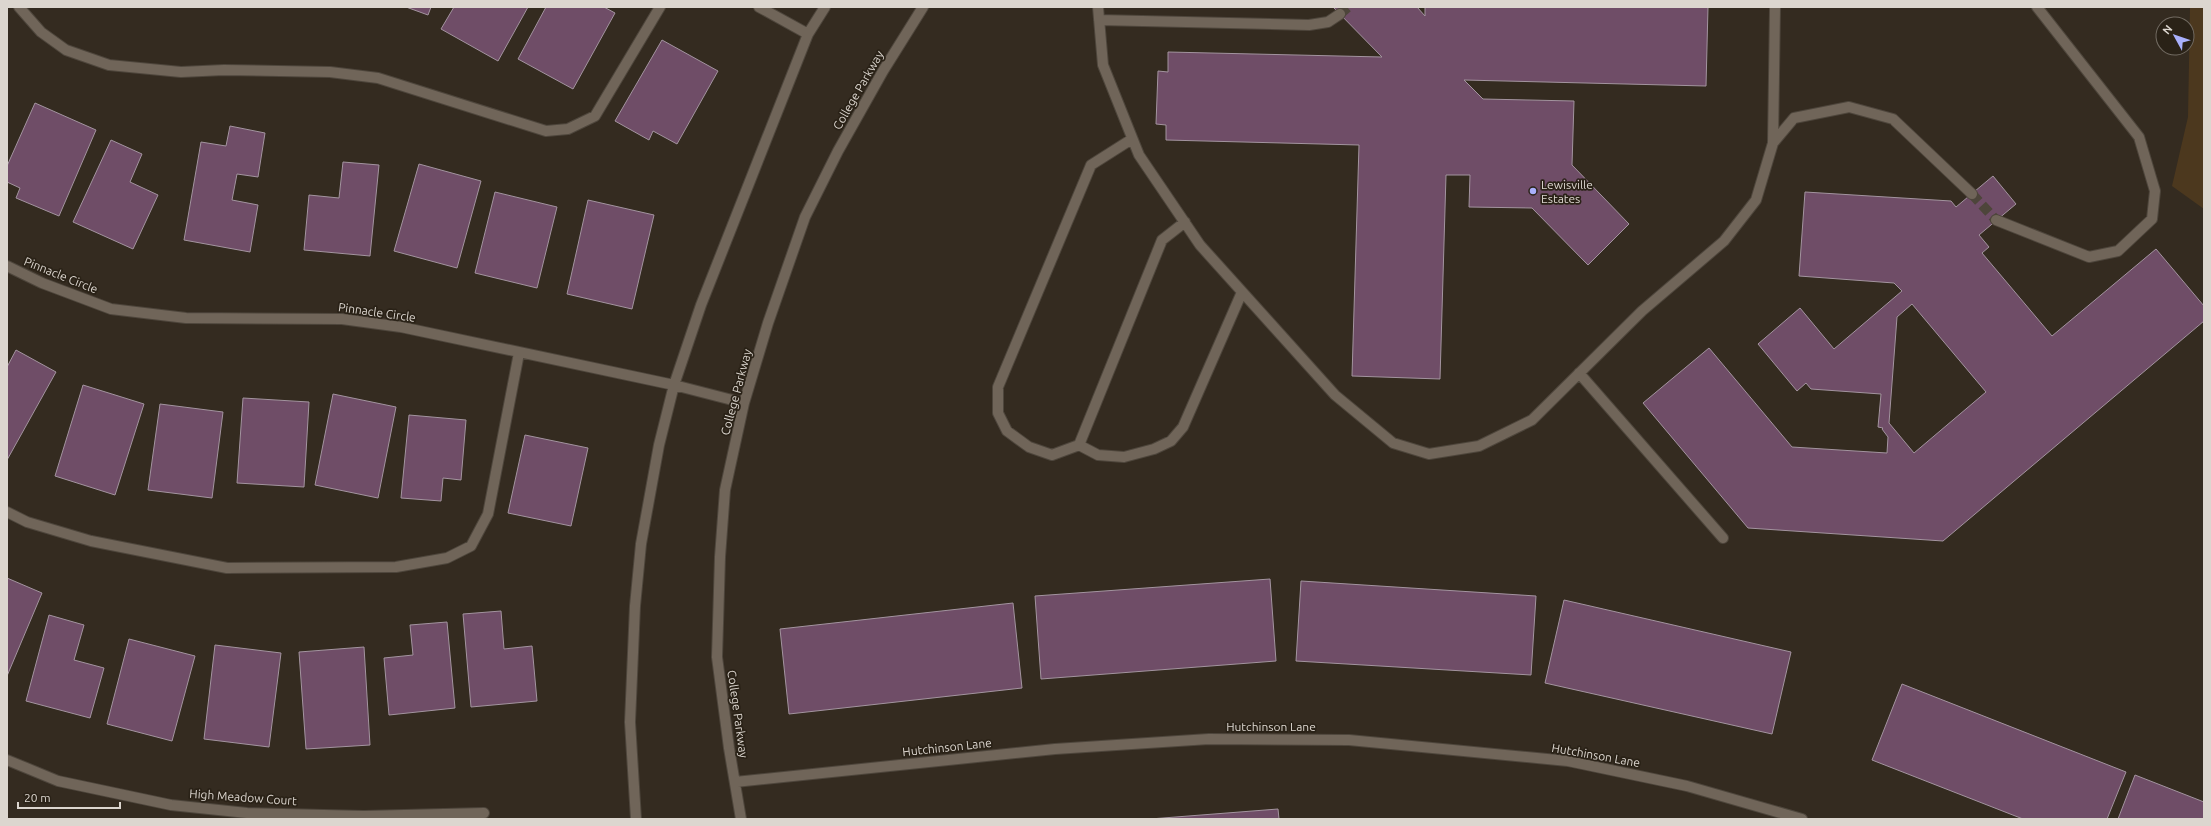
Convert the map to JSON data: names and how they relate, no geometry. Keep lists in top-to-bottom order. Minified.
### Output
{"streets":{"street":["College Parkway","Pinnacle Circle","Hutchinson Lane","High Meadow Court"]},"crossings":[["College Parkway","Pinnacle Circle"],["College Parkway","Hutchinson Lane"]],"places":["Lewisville Estates"],"scale_bar":"20 m","north":"top left"}
